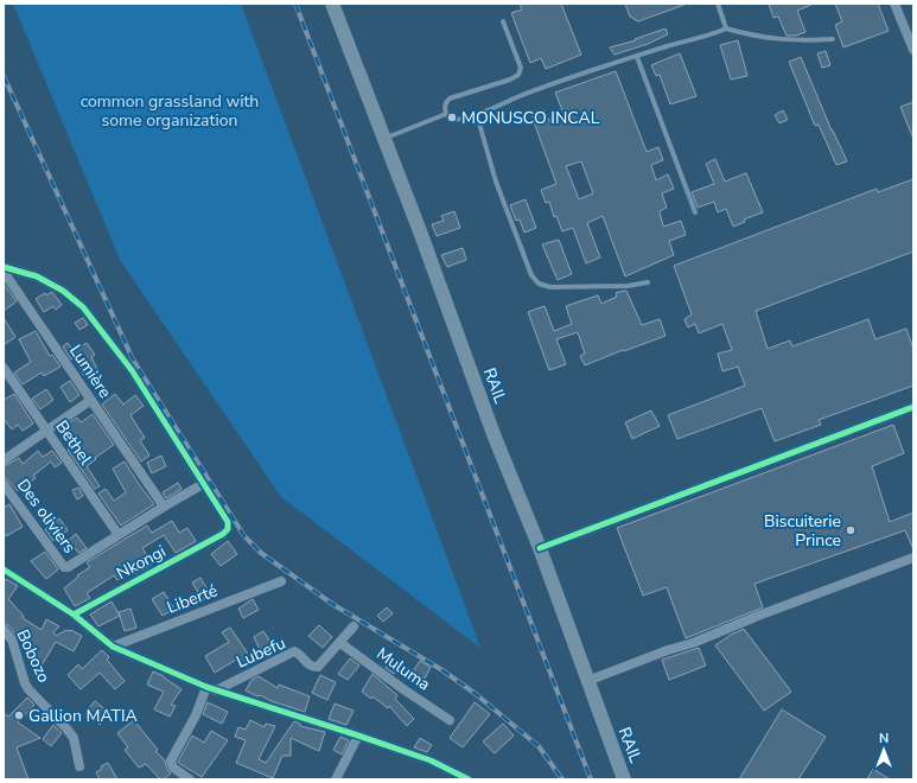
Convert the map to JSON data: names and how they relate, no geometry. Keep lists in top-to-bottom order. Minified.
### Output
{"streets":{"main road":["RAIL"],"street":["Lumière","Bethel","Des oliviers","Nkongi","Liberté","Lubefu","Bobozo","Muluma"]},"crossings":[["Bethel","Des oliviers"],["Lubefu","Muluma"]],"parks":["common grassland with some organization"],"places":["MONUSCO INCAL","Biscuiterie Prince","Gallion MATIA"],"north":"top"}
